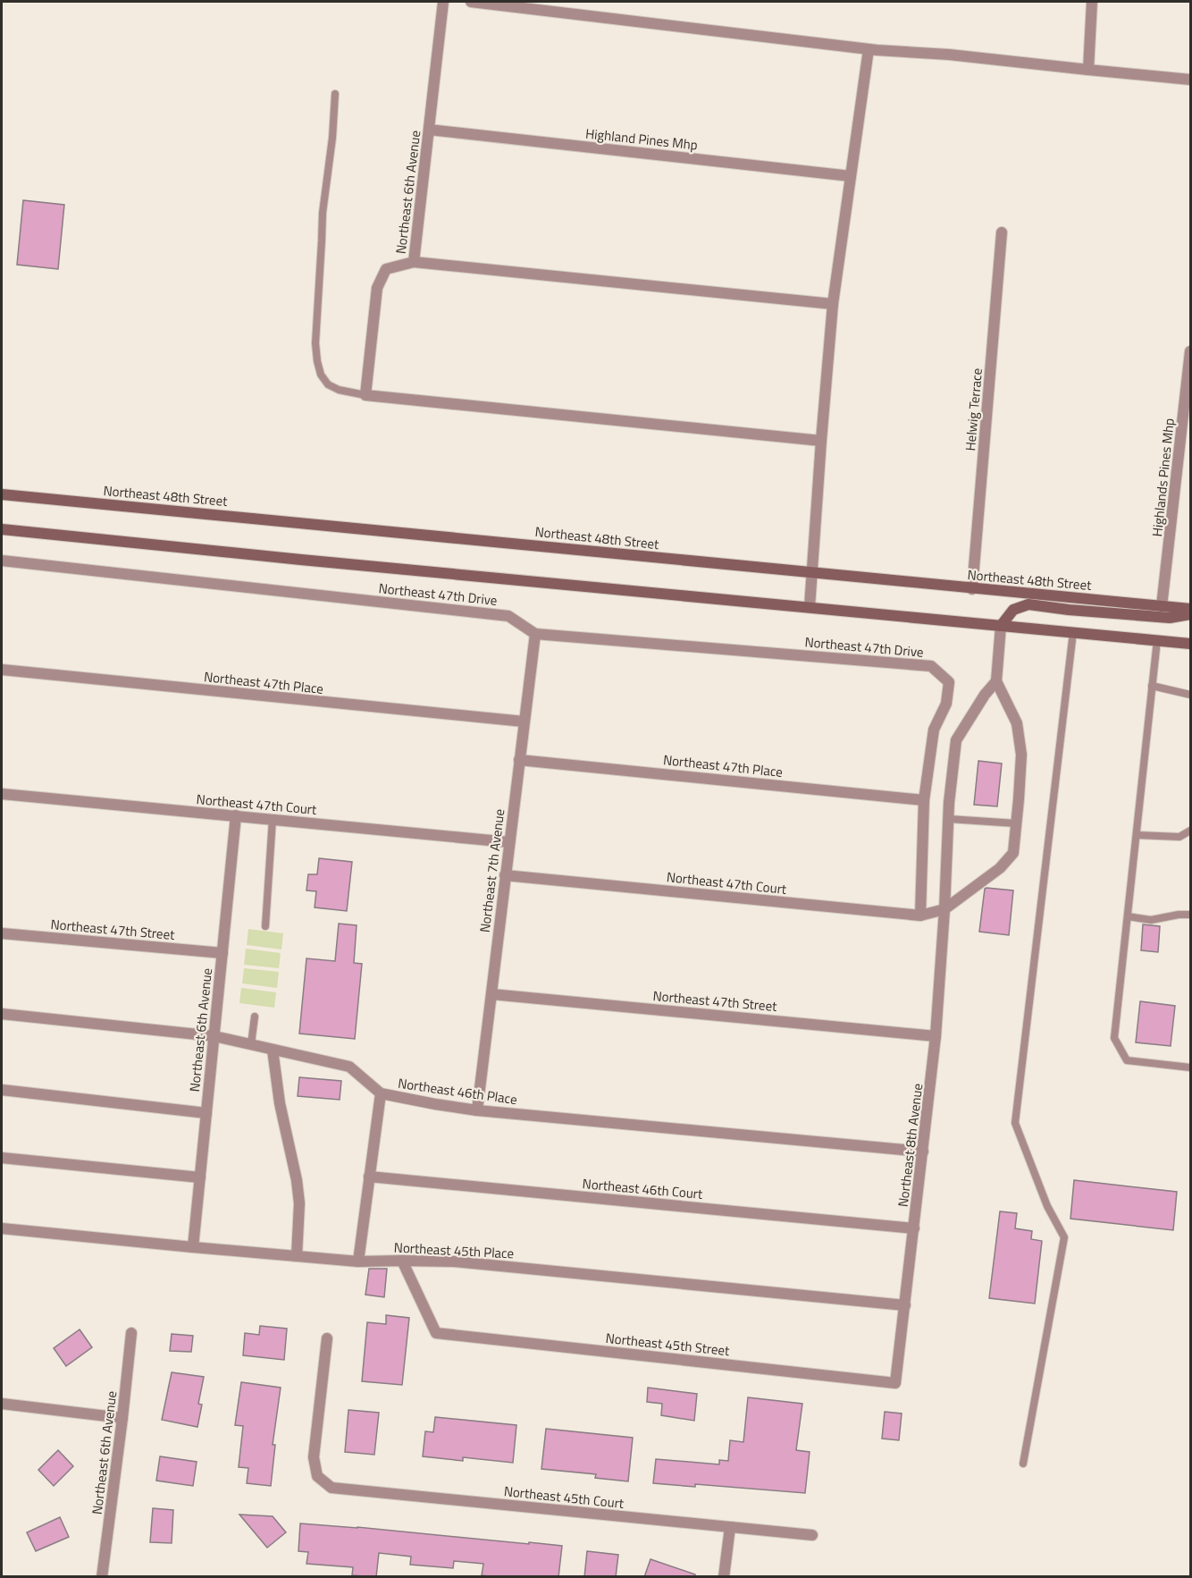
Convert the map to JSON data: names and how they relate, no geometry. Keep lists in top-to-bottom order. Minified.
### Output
{"streets":{"main road":["Northeast 48th Street"],"street":["Highland Pines Mhp","Northeast 6th Avenue","Helwig Terrace","Highlands Pines Mhp","Northeast 47th Drive","Northeast 47th Place","Northeast 47th Court","Northeast 7th Avenue","Northeast 47th Street","Northeast 46th Place","Northeast 8th Avenue","Northeast 46th Court","Northeast 45th Place","Northeast 45th Street","Northeast 45th Court"]},"crossings":[["Highland Pines Mhp","Northeast 6th Avenue"],["Northeast 6th Avenue","Northeast 47th Court"],["Northeast 6th Avenue","Northeast 47th Street"],["Northeast 6th Avenue","Northeast 46th Place"],["Northeast 6th Avenue","Northeast 45th Place"],["Helwig Terrace","Northeast 48th Street"],["Highlands Pines Mhp","Northeast 48th Street"],["Northeast 47th Drive","Northeast 47th Place"],["Northeast 47th Drive","Northeast 7th Avenue"],["Northeast 47th Place","Northeast 7th Avenue"],["Northeast 47th Court","Northeast 7th Avenue"],["Northeast 47th Court","Northeast 8th Avenue"],["Northeast 7th Avenue","Northeast 47th Street"],["Northeast 7th Avenue","Northeast 46th Place"],["Northeast 47th Street","Northeast 8th Avenue"],["Northeast 46th Place","Northeast 8th Avenue"],["Northeast 8th Avenue","Northeast 46th Court"],["Northeast 8th Avenue","Northeast 45th Place"],["Northeast 8th Avenue","Northeast 45th Street"],["Northeast 45th Place","Northeast 45th Street"]]}
